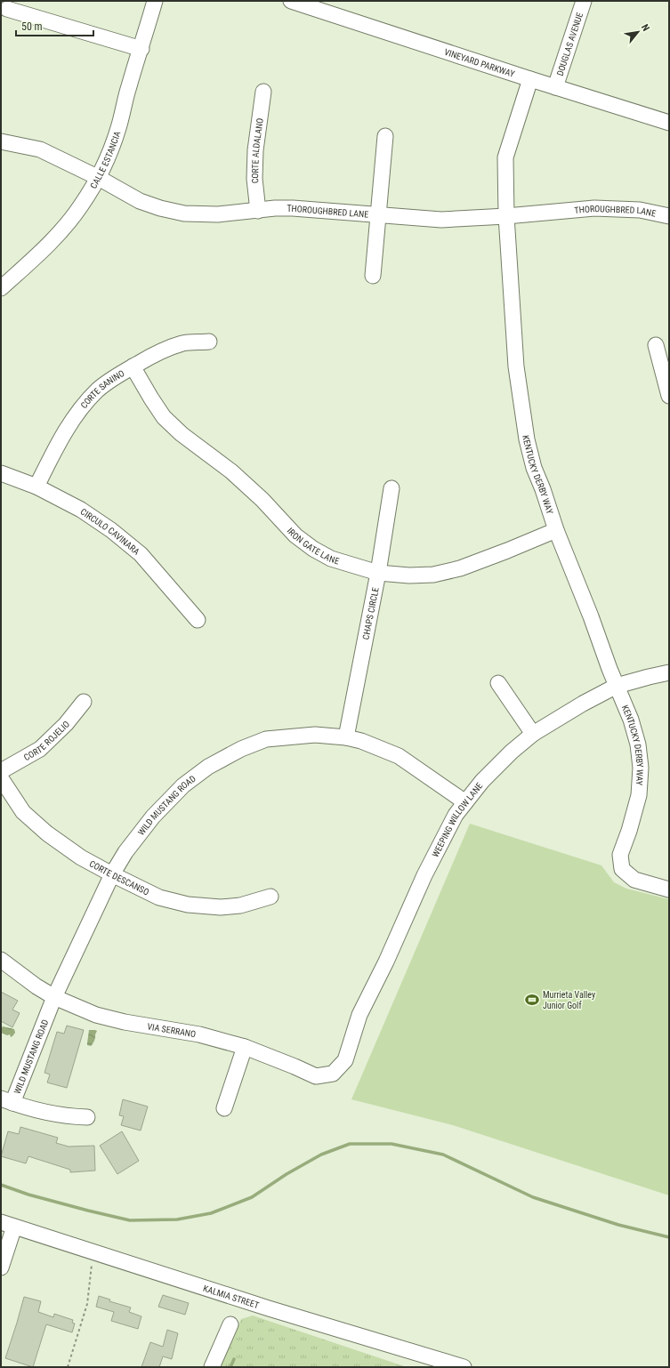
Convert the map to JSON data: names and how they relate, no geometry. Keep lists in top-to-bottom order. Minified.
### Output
{"streets":{"street":["DOUGLAS AVENUE","VINEYARD PARKWAY","CORTE ALDALANO","CALLE ESTANCIA","THOROUGHBRED LANE","CORTE SANINO","KENTUCKY DERBY WAY","CIRCULO CAVINARA","IRON GATE LANE","CHAPS CIRCLE","CORTE ROJELIO","WILD MUSTANG ROAD","WEEPING WILLOW LANE","CORTE DESCANSO","VIA SERRANO","KALMIA STREET"]},"crossings":[["DOUGLAS AVENUE","VINEYARD PARKWAY"],["VINEYARD PARKWAY","KENTUCKY DERBY WAY"],["CORTE ALDALANO","THOROUGHBRED LANE"],["CALLE ESTANCIA","THOROUGHBRED LANE"],["THOROUGHBRED LANE","KENTUCKY DERBY WAY"],["CORTE SANINO","CIRCULO CAVINARA"],["CORTE SANINO","IRON GATE LANE"],["KENTUCKY DERBY WAY","IRON GATE LANE"],["KENTUCKY DERBY WAY","WEEPING WILLOW LANE"],["IRON GATE LANE","CHAPS CIRCLE"],["CHAPS CIRCLE","WILD MUSTANG ROAD"],["WILD MUSTANG ROAD","WEEPING WILLOW LANE"],["WILD MUSTANG ROAD","CORTE DESCANSO"],["WILD MUSTANG ROAD","VIA SERRANO"],["WEEPING WILLOW LANE","VIA SERRANO"]],"places":{"sports":["Murrieta Valley Junior Golf"]},"scale_bar":"50 m","north":"top right"}
